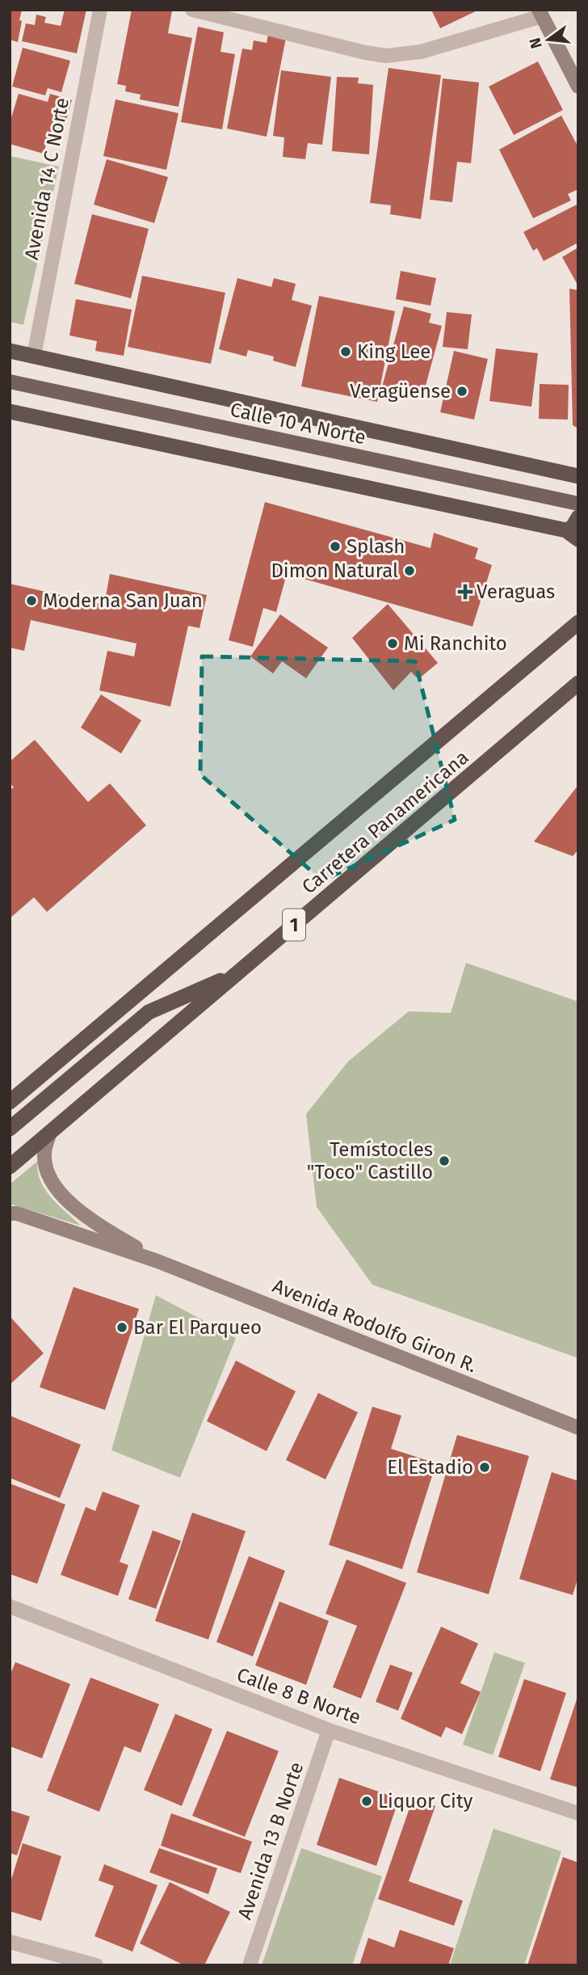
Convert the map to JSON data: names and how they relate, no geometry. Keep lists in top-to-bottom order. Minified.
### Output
{"streets":{"highway":["Carretera Panamericana","1"],"main road":["Calle 10 A Norte","Avenida Rodolfo Giron R."],"street":["Avenida 14 C Norte","Calle 8 B Norte","Avenida 13 B Norte"]},"crossings":[["Carretera Panamericana","Avenida Rodolfo Giron R."],["Calle 8 B Norte","Avenida 13 B Norte"]],"places":{"other":["King Lee","Veragüense","Splash","Dimon Natural","Moderna San Juan","Mi Ranchito","Temístocles \"Toco\" Castillo","Bar El Parqueo","El Estadio","Liquor City"],"health":["Veraguas"]},"north":"left"}
